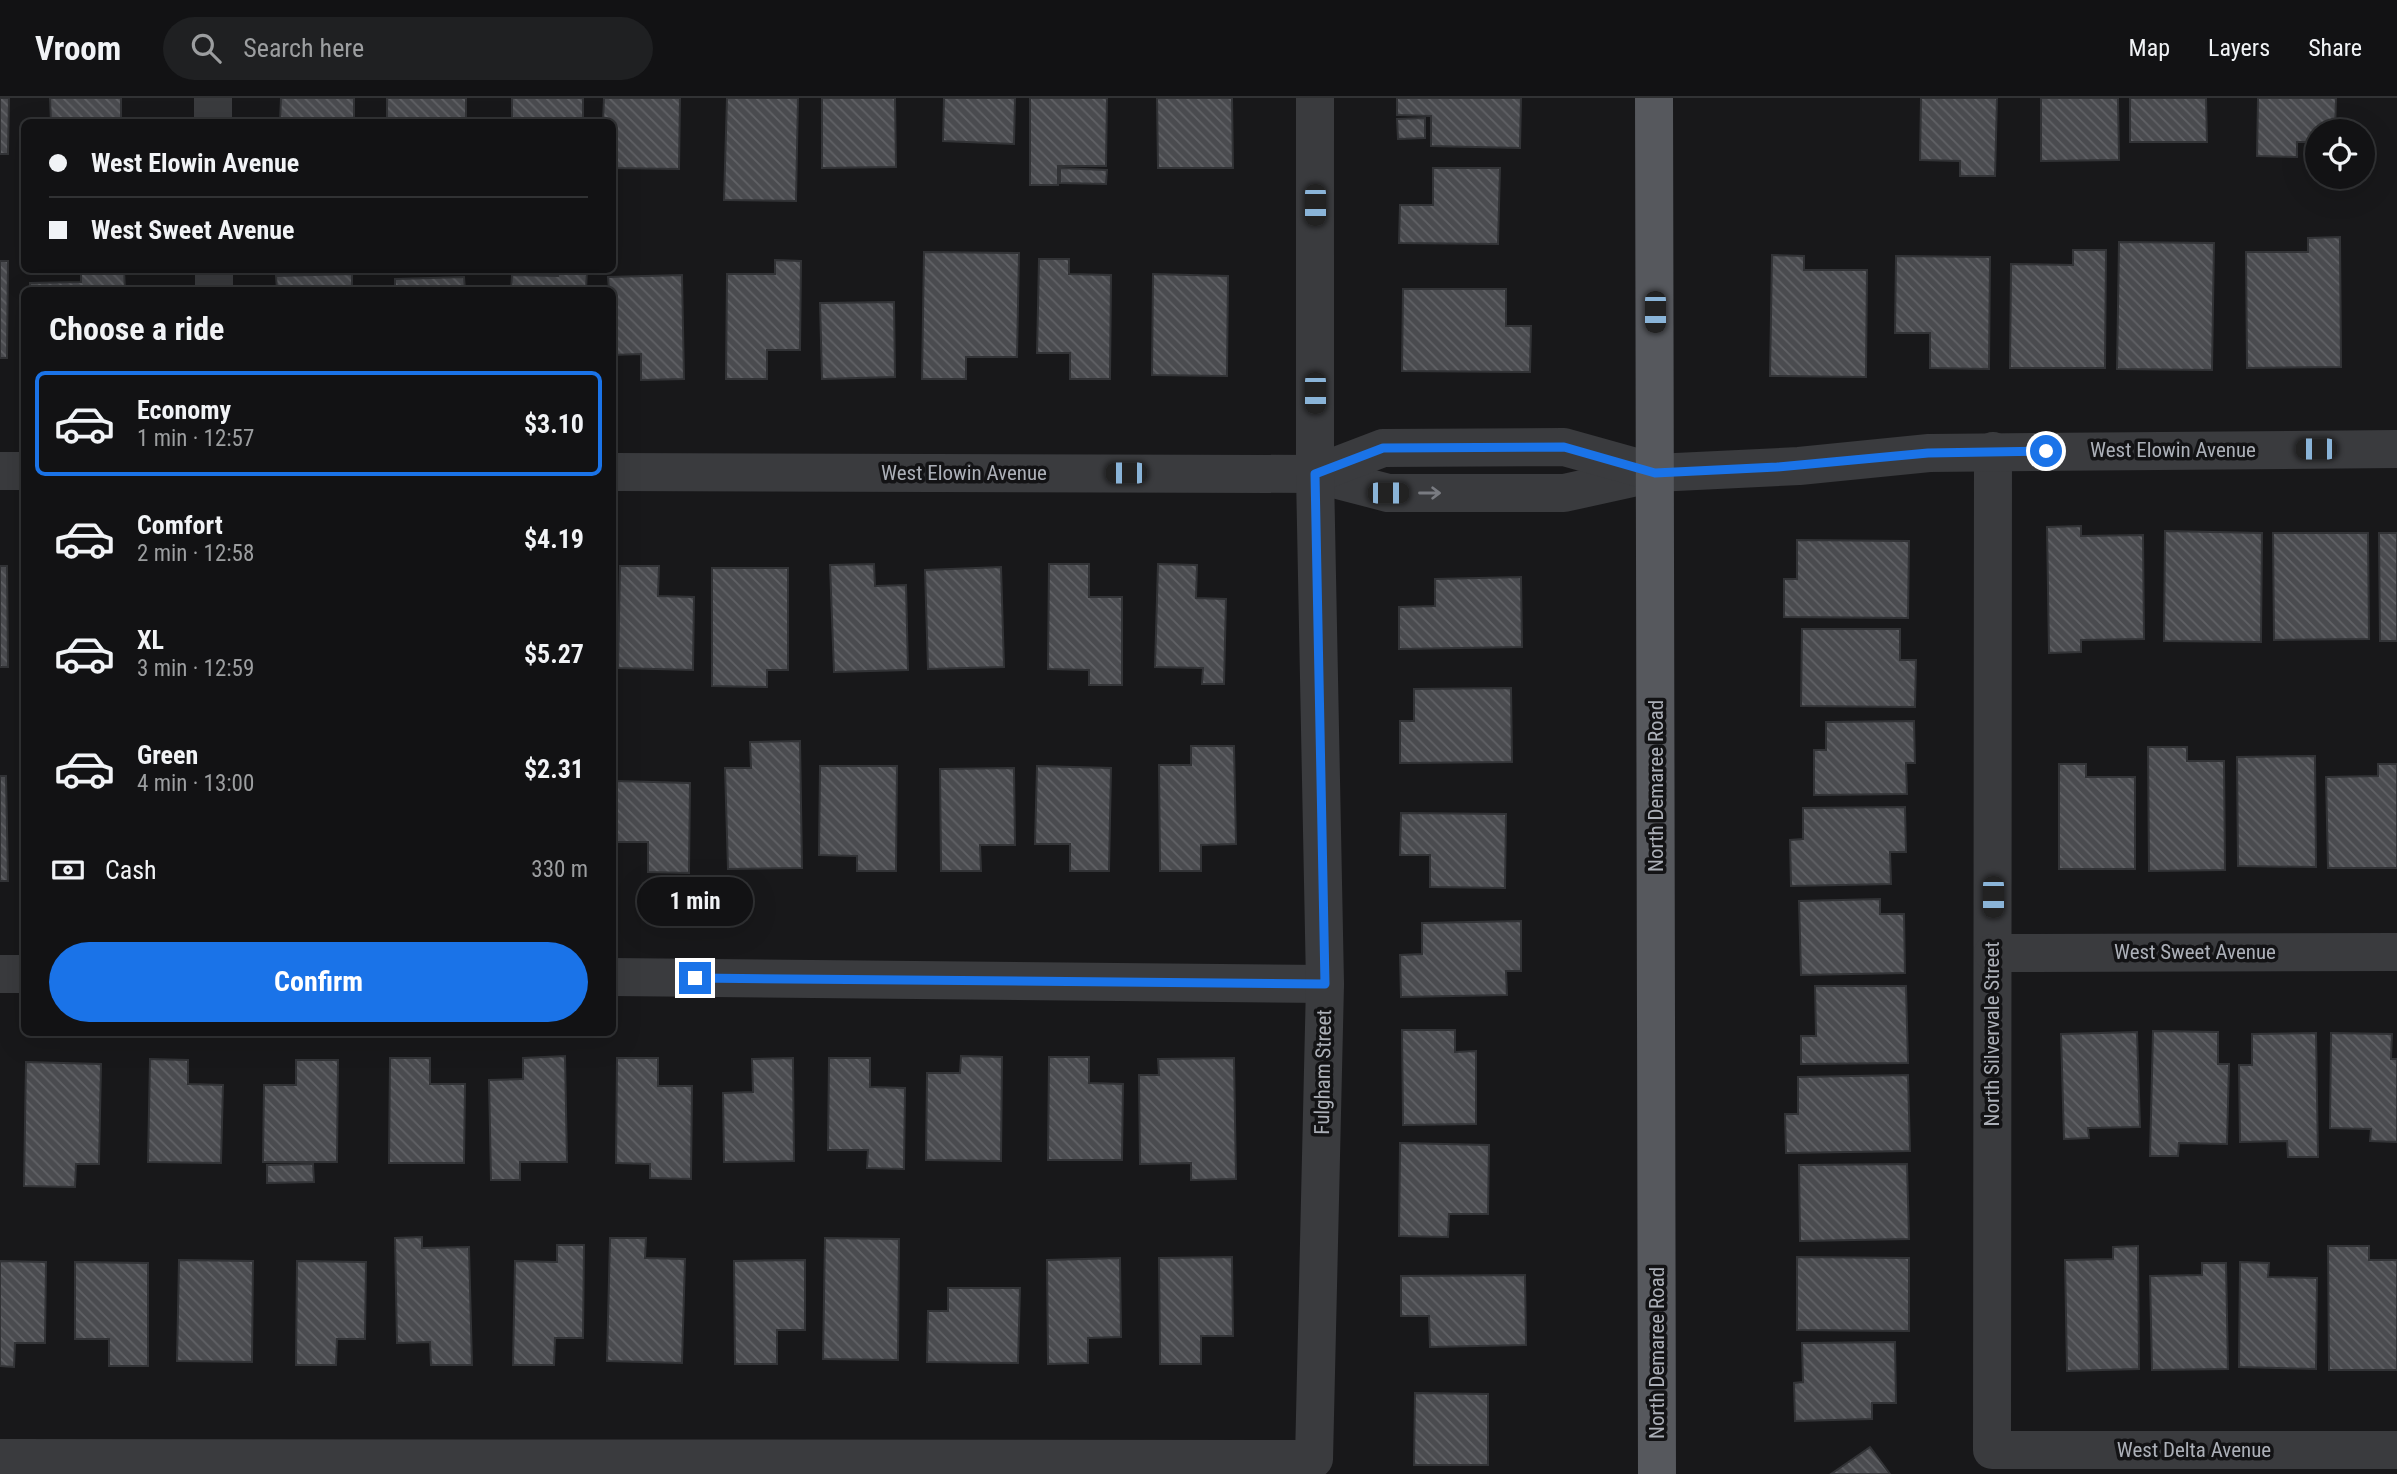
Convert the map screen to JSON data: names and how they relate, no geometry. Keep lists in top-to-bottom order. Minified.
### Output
{"streets":{"main road":["North Demaree Road"],"street":["West Elowin Avenue","West Sweet Avenue","North Silvervale Street","Fulgham Street","West Delta Avenue"]},"crossings":[["West Elowin Avenue","North Demaree Road"],["West Elowin Avenue","North Silvervale Street"],["West Elowin Avenue","Fulgham Street"],["West Sweet Avenue","North Silvervale Street"],["North Silvervale Street","West Delta Avenue"]],"page":{"header":"Vroom","search":"Search here","nav":["Map","Layers","Share"],"banner":["West Elowin Avenue","West Sweet Avenue"],"heading":"Choose a ride","list":[{"name":"Economy","note":"1 min · 12:57","value":"$3.10"},{"name":"Comfort","note":"2 min · 12:58","value":"$4.19"},{"name":"XL","note":"3 min · 12:59","value":"$5.27"},{"name":"Green","note":"4 min · 13:00","value":"$2.31"}],"pay":["Cash","330 m"],"bubble":"1 min","buttons":"Confirm"}}
